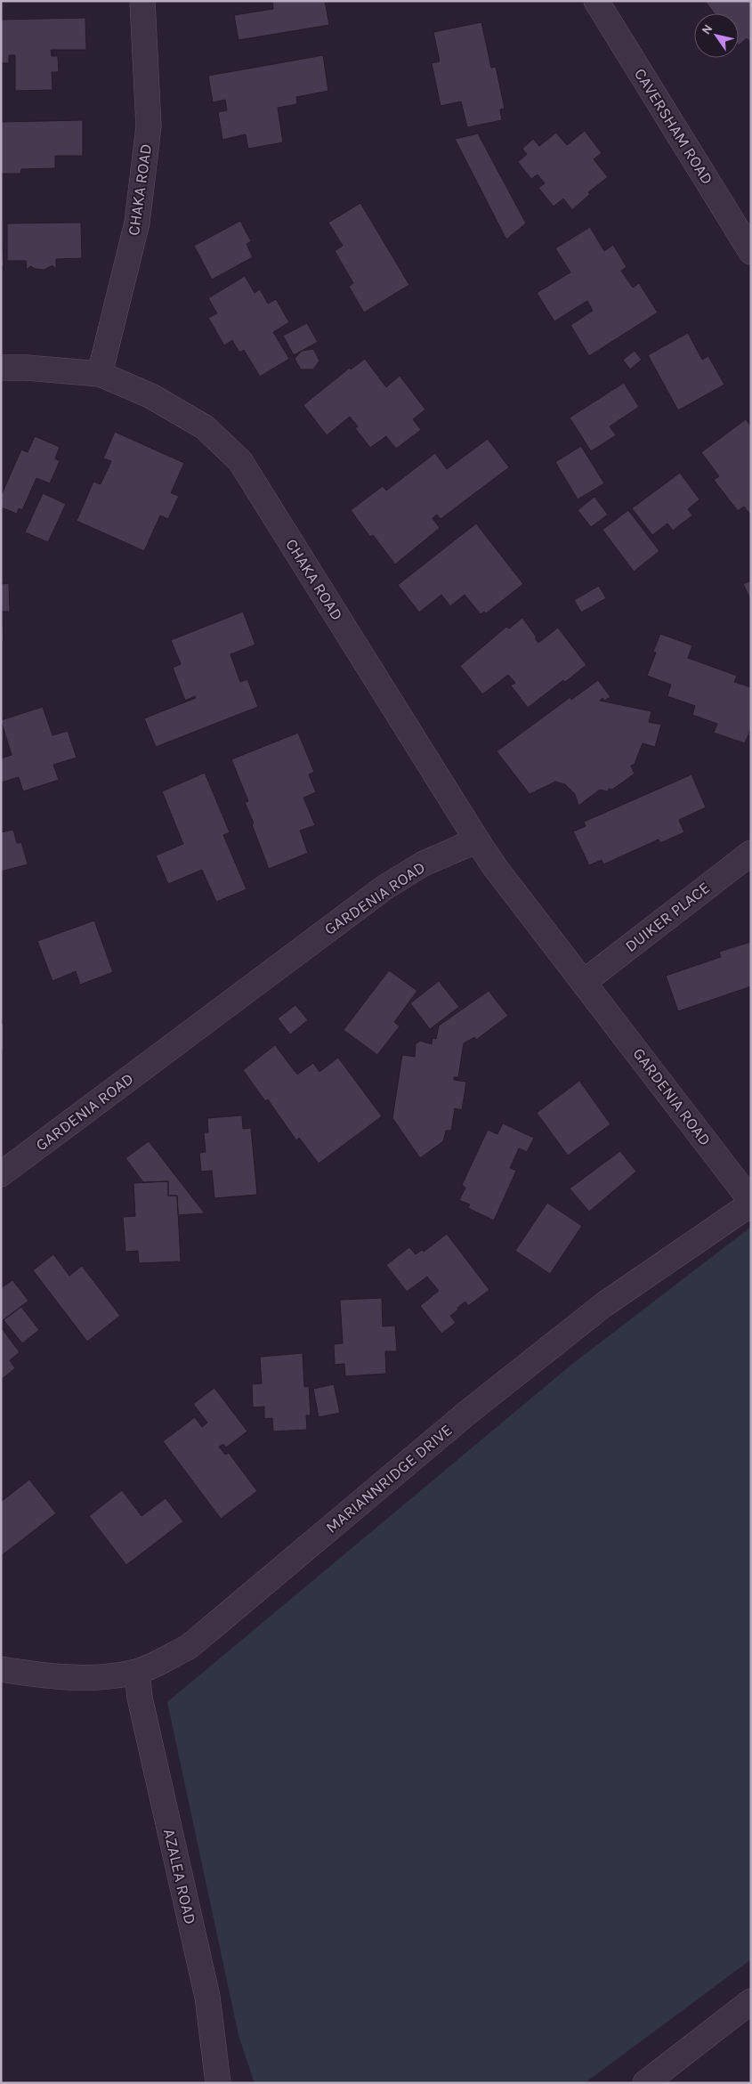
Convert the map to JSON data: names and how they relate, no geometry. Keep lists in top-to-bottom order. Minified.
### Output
{"streets":{"street":["CAVERSHAM ROAD","CHAKA ROAD","GARDENIA ROAD","DUIKER PLACE","MARIANNRIDGE DRIVE","AZALEA ROAD"]},"crossings":[["CHAKA ROAD","GARDENIA ROAD"],["GARDENIA ROAD","DUIKER PLACE"],["GARDENIA ROAD","MARIANNRIDGE DRIVE"],["MARIANNRIDGE DRIVE","AZALEA ROAD"]],"north":"top left"}
